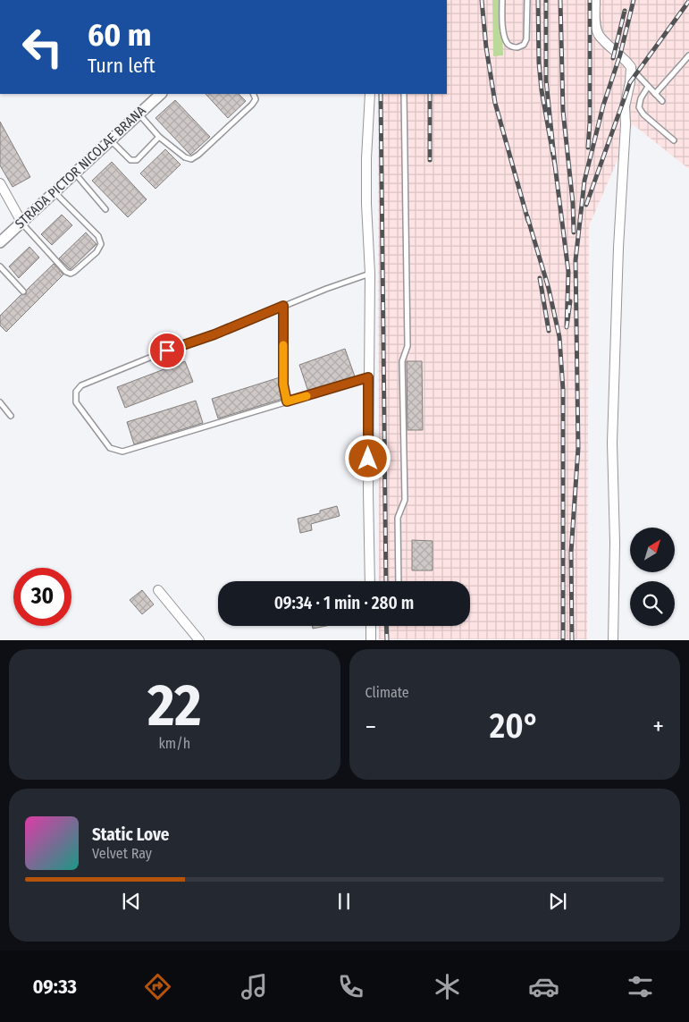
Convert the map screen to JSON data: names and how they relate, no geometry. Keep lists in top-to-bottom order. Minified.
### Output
{"streets":{"street":["STRADA PICTOR NICOLAE BRANA"]},"north":"top right","page":{"turn":["60 m","Turn left"],"limit":"30","trip":"09:34 · 1 min · 280 m","tile":[["22","km/h"],"Climate"],"heat":["−","20°","+"],"song":["Static Love","Velvet Ray"],"tabs":"09:33"}}
